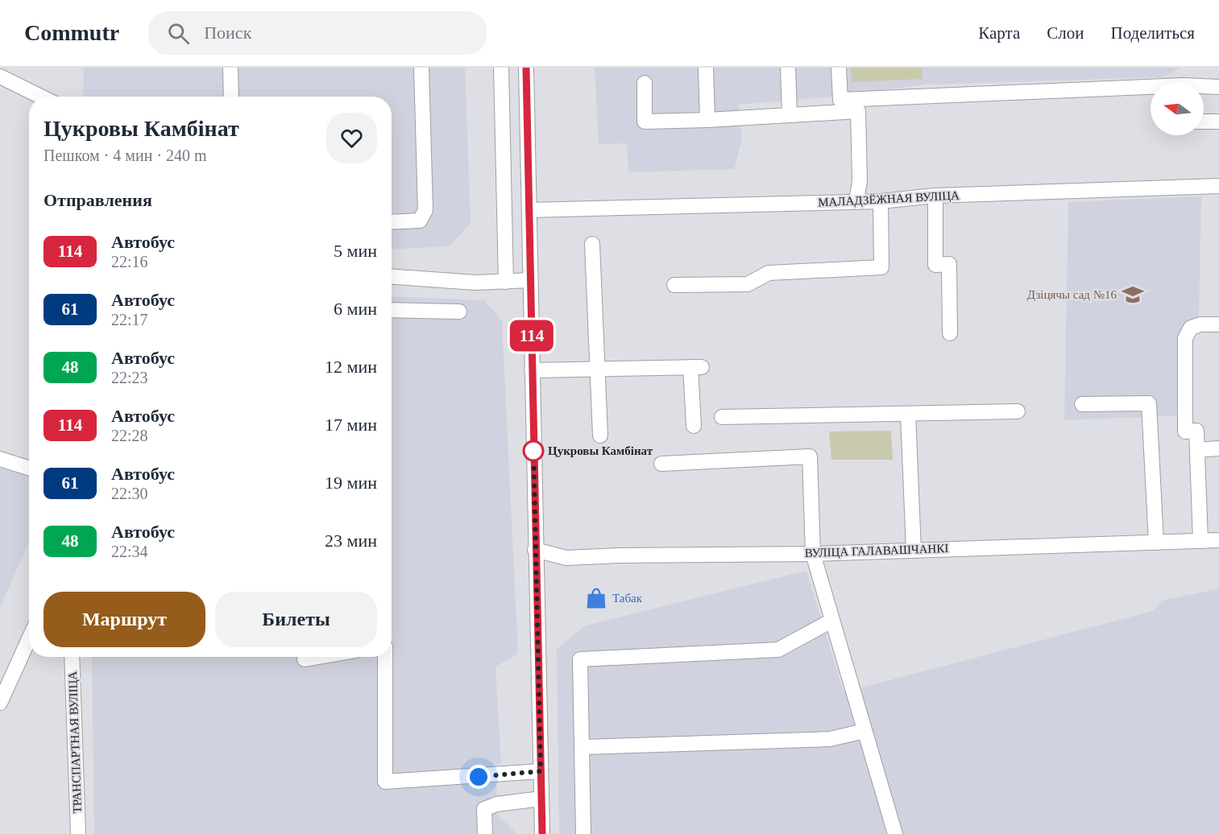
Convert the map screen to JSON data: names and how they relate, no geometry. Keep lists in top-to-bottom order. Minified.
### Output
{"streets":{"street":["МАЛАДЗЁЖНАЯ ВУЛІЦА","ВУЛІЦА ГАЛАВАШЧАНКІ","ТРАНСПАРТНАЯ ВУЛІЦА"]},"places":{"school or university":["Дзіцячы сад №16"],"other":["Цукровы Камбінат"],"shop":["Табак"]},"lines":["bus line 114"],"north":"left","page":{"header":"Commutr","search":"Поиск","nav":["Карта","Слои","Поделиться"],"on_map":"114","heading":[["Цукровы Камбінат","Пешком · 4 мин · 240 m"],"Отправления"],"list":[{"mark":"114","name":"Автобус","note":"22:16","value":"5 мин"},{"mark":"61","name":"Автобус","note":"22:17","value":"6 мин"},{"mark":"48","name":"Автобус","note":"22:23","value":"12 мин"},{"mark":"114","name":"Автобус","note":"22:28","value":"17 мин"},{"mark":"61","name":"Автобус","note":"22:30","value":"19 мин"},{"mark":"48","name":"Автобус","note":"22:34","value":"23 мин"}],"buttons":["Маршрут","Билеты"]}}
